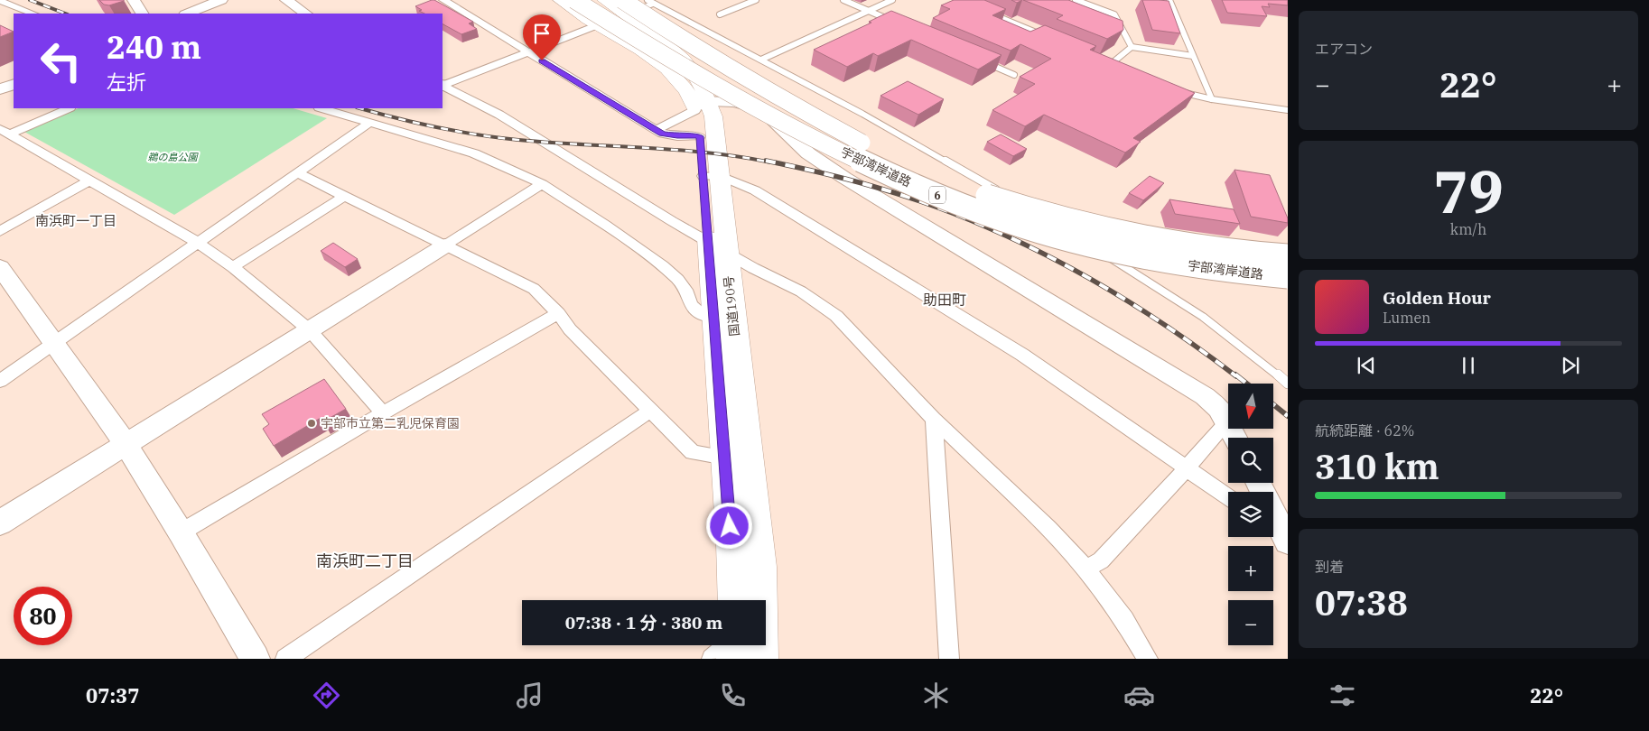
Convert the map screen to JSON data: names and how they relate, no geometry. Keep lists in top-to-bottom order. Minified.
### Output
{"streets":{"highway":["宇部湾岸道路","6","国道190号"]},"crossings":[["宇部湾岸道路","6"],["宇部湾岸道路","国道190号"],["6","国道190号"]],"districts":["南浜町一丁目","助田町","南浜町二丁目"],"parks":["鵜の島公園"],"places":["宇部市立第二乳児保育園"],"north":"bottom","page":{"tile":["エアコン",["79","km/h"],["航続距離 · 62%","310 km"],["到着","07:38"]],"turn":["240 m","左折"],"heat":["−","22°","+"],"song":["Golden Hour","Lumen"],"map_buttons":["+","−"],"limit":"80","trip":"07:38 · 1 分 · 380 m","tabs":["07:37","22°"]}}
